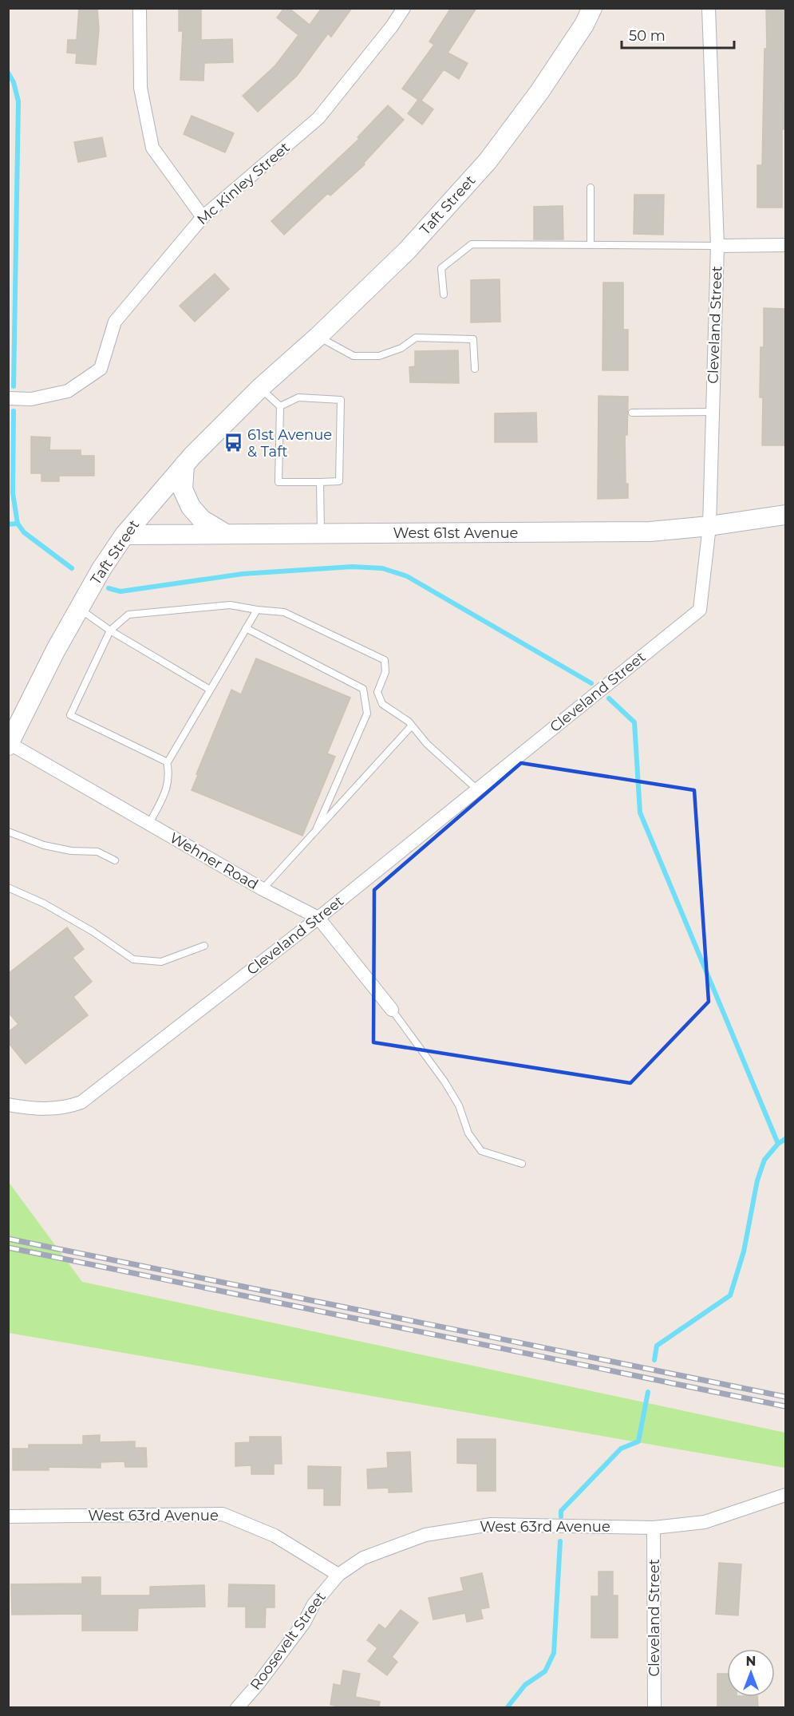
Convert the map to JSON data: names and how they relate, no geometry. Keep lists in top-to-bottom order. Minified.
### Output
{"streets":{"main road":["Taft Street","West 61st Avenue"],"street":["Mc Kinley Street","Cleveland Street","Wehner Road","West 63rd Avenue","Roosevelt Street"]},"crossings":[["Taft Street","West 61st Avenue"],["Taft Street","Wehner Road"],["Cleveland Street","West 61st Avenue"],["Cleveland Street","Wehner Road"],["Cleveland Street","West 63rd Avenue"],["West 63rd Avenue","Roosevelt Street"]],"places":{"bus stop":["61st Avenue & Taft"]},"scale_bar":"50 m","north":"top"}
